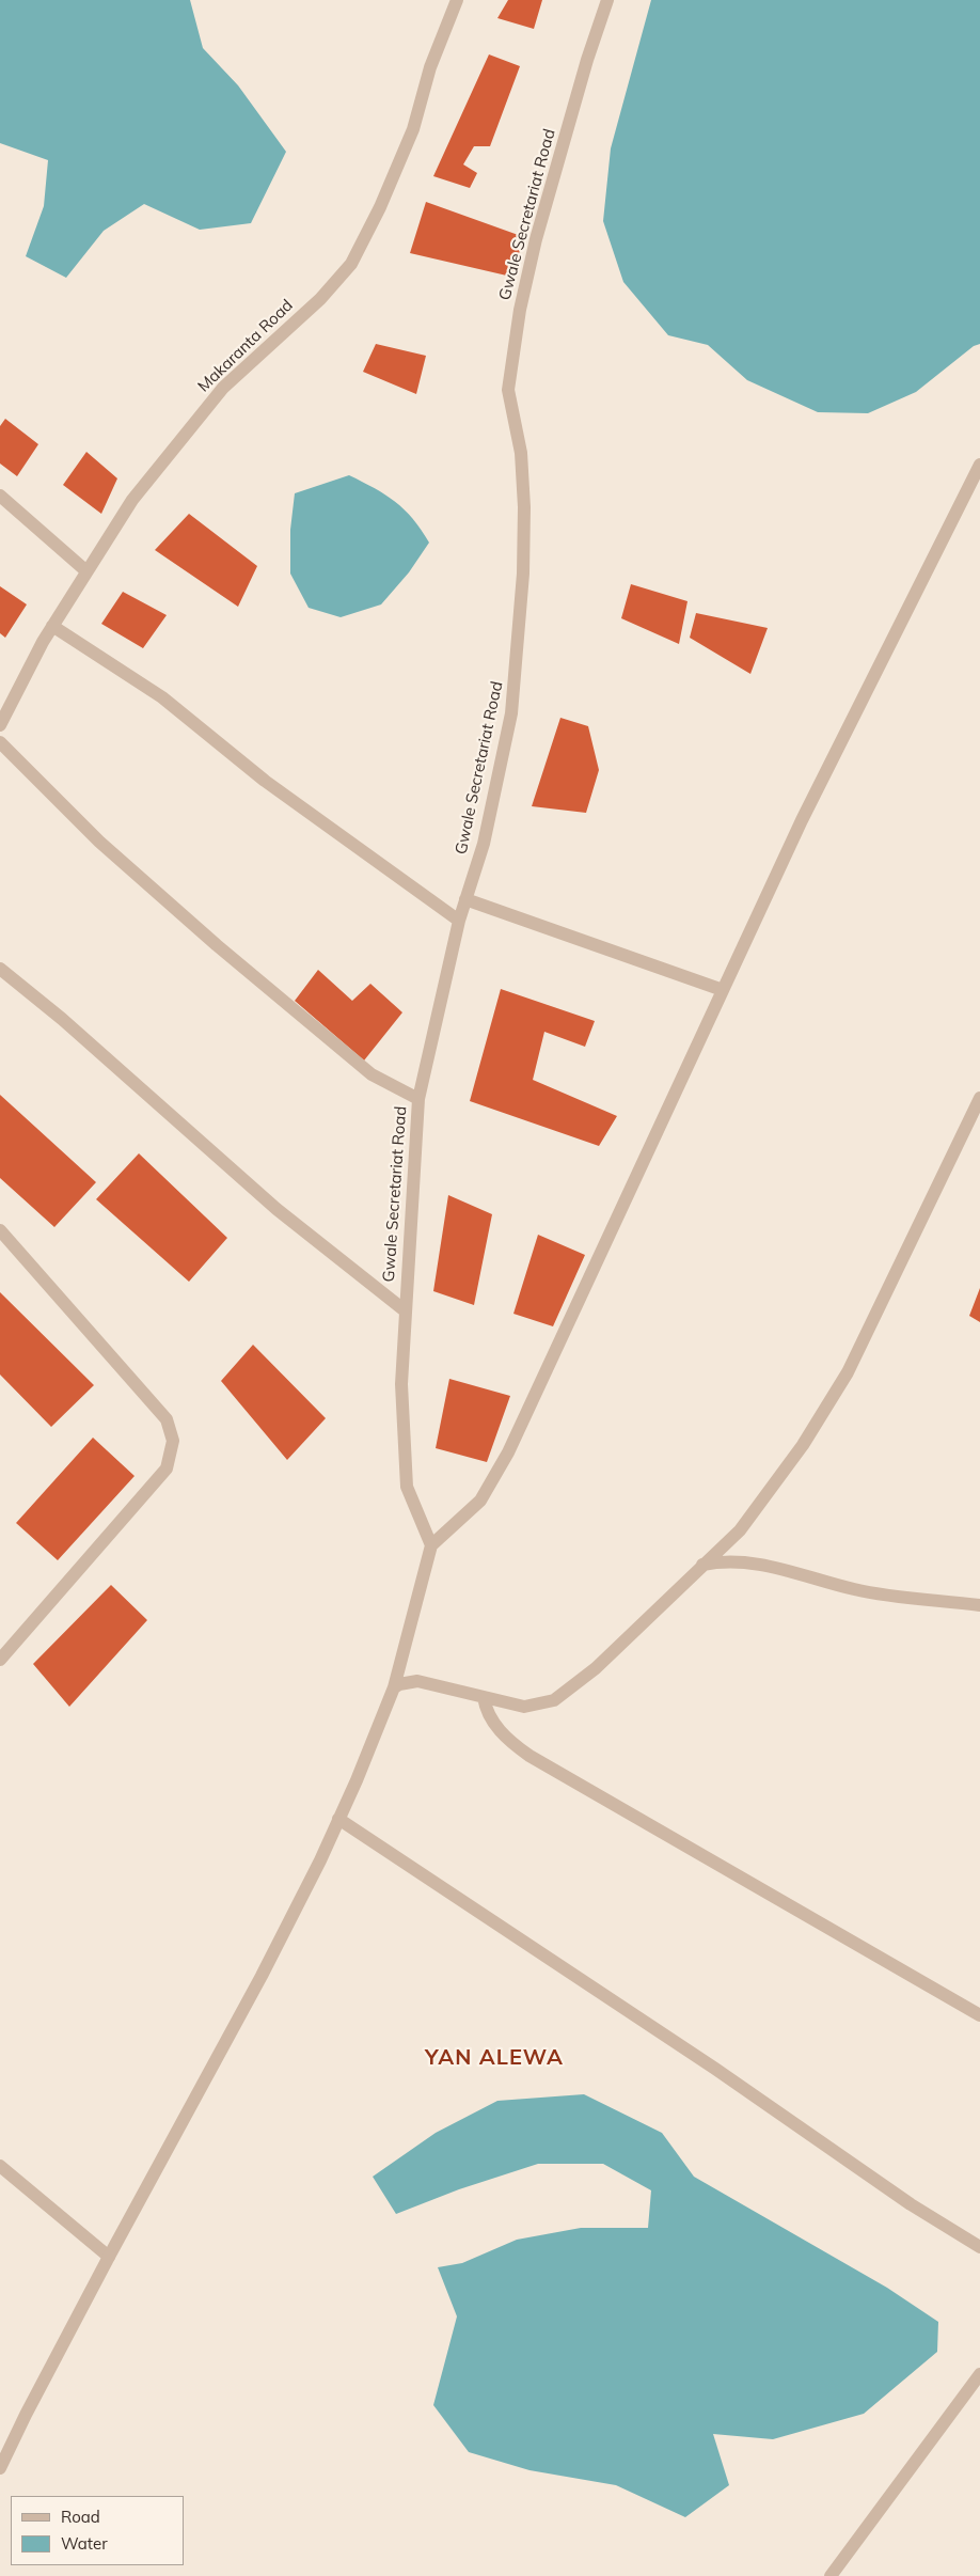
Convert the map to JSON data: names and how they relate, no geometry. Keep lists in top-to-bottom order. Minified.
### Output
{"streets":{"street":["Gwale Secretariat Road","Makaranta Road"]},"districts":["YAN ALEWA"],"legend":["Road","Water"]}
